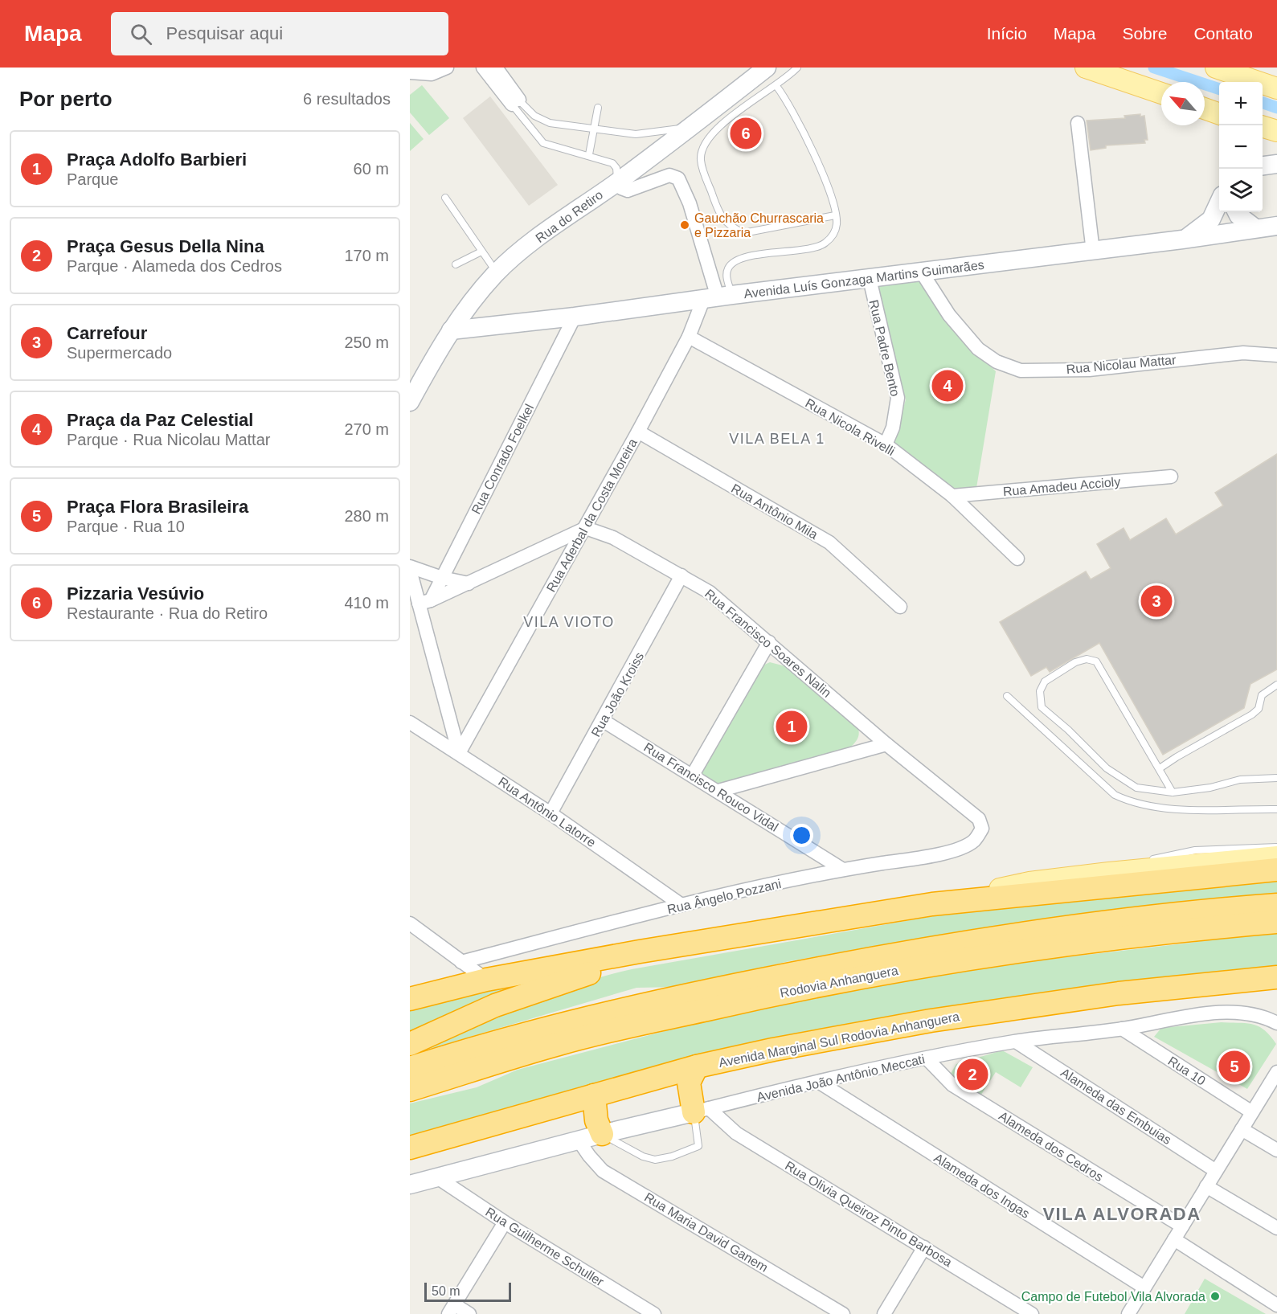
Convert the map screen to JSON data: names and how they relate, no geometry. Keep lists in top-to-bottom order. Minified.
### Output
{"streets":{"highway":["Rodovia Anhanguera","Avenida Marginal Sul Rodovia Anhanguera"],"main road":["Rua do Retiro","Avenida Luís Gonzaga Martins Guimarães","Avenida João Antônio Meccati"],"street":["Rua Padre Bento","Rua Nicolau Mattar","Rua Nicola Rivelli","Rua Conrado Foelkel","Rua Amadeu Accioly","Rua Antônio Mila","Rua Aderbal da Costa Moreira","Rua Francisco Soares Nalin","Rua João Kroiss","Rua Francisco Rouco Vidal","Rua Antônio Latorre","Rua Ângelo Pozzani","Rua 10","Alameda das Embuias","Alameda dos Cedros","Alameda dos Ingas","Rua Olivia Queiroz Pinto Barbosa","Rua Maria David Ganem","Rua Guilherme Schuller"]},"crossings":[["Rua do Retiro","Avenida Luís Gonzaga Martins Guimarães"],["Avenida Luís Gonzaga Martins Guimarães","Rua Padre Bento"],["Avenida Luís Gonzaga Martins Guimarães","Rua Nicolau Mattar"],["Avenida Luís Gonzaga Martins Guimarães","Rua Conrado Foelkel"],["Avenida Luís Gonzaga Martins Guimarães","Rua Aderbal da Costa Moreira"],["Rua Padre Bento","Rua Nicola Rivelli"],["Rua Nicola Rivelli","Rua Amadeu Accioly"],["Rua Nicola Rivelli","Rua Aderbal da Costa Moreira"],["Rua Antônio Mila","Rua Aderbal da Costa Moreira"],["Rua Aderbal da Costa Moreira","Rua Francisco Soares Nalin"],["Rua Aderbal da Costa Moreira","Rua Antônio Latorre"],["Rua Francisco Soares Nalin","Rua João Kroiss"],["Rua Francisco Soares Nalin","Rua Ângelo Pozzani"],["Rua João Kroiss","Rua Francisco Rouco Vidal"],["Rua João Kroiss","Rua Antônio Latorre"],["Rua Francisco Rouco Vidal","Rua Ângelo Pozzani"],["Rua Antônio Latorre","Rua Ângelo Pozzani"],["Rua 10","Avenida João Antônio Meccati"],["Avenida João Antônio Meccati","Alameda das Embuias"],["Avenida João Antônio Meccati","Alameda dos Cedros"],["Avenida João Antônio Meccati","Alameda dos Ingas"],["Avenida João Antônio Meccati","Rua Olivia Queiroz Pinto Barbosa"],["Avenida João Antônio Meccati","Rua Maria David Ganem"],["Avenida João Antônio Meccati","Rua Guilherme Schuller"]],"districts":["VILA BELA 1","VILA VIOTO","VILA ALVORADA"],"places":["Gauchão Churrascaria e Pizzaria","Campo de Futebol Vila Alvorada"],"scale_bar":"50 m","north":"top left","page":{"header":"Mapa","search":"Pesquisar aqui","nav":["Início","Mapa","Sobre","Contato"],"heading":["Por perto","6 resultados"],"map_buttons":["+","−"],"pins":["6","4","3","1","5","2"],"list":[{"mark":"1","name":"Praça Adolfo Barbieri","note":"Parque","value":"60 m"},{"mark":"2","name":"Praça Gesus Della Nina","note":"Parque · Alameda dos Cedros","value":"170 m"},{"mark":"3","name":"Carrefour","note":"Supermercado","value":"250 m"},{"mark":"4","name":"Praça da Paz Celestial","note":"Parque · Rua Nicolau Mattar","value":"270 m"},{"mark":"5","name":"Praça Flora Brasileira","note":"Parque · Rua 10","value":"280 m"},{"mark":"6","name":"Pizzaria Vesúvio","note":"Restaurante · Rua do Retiro","value":"410 m"}],"scale":"50 m"}}
